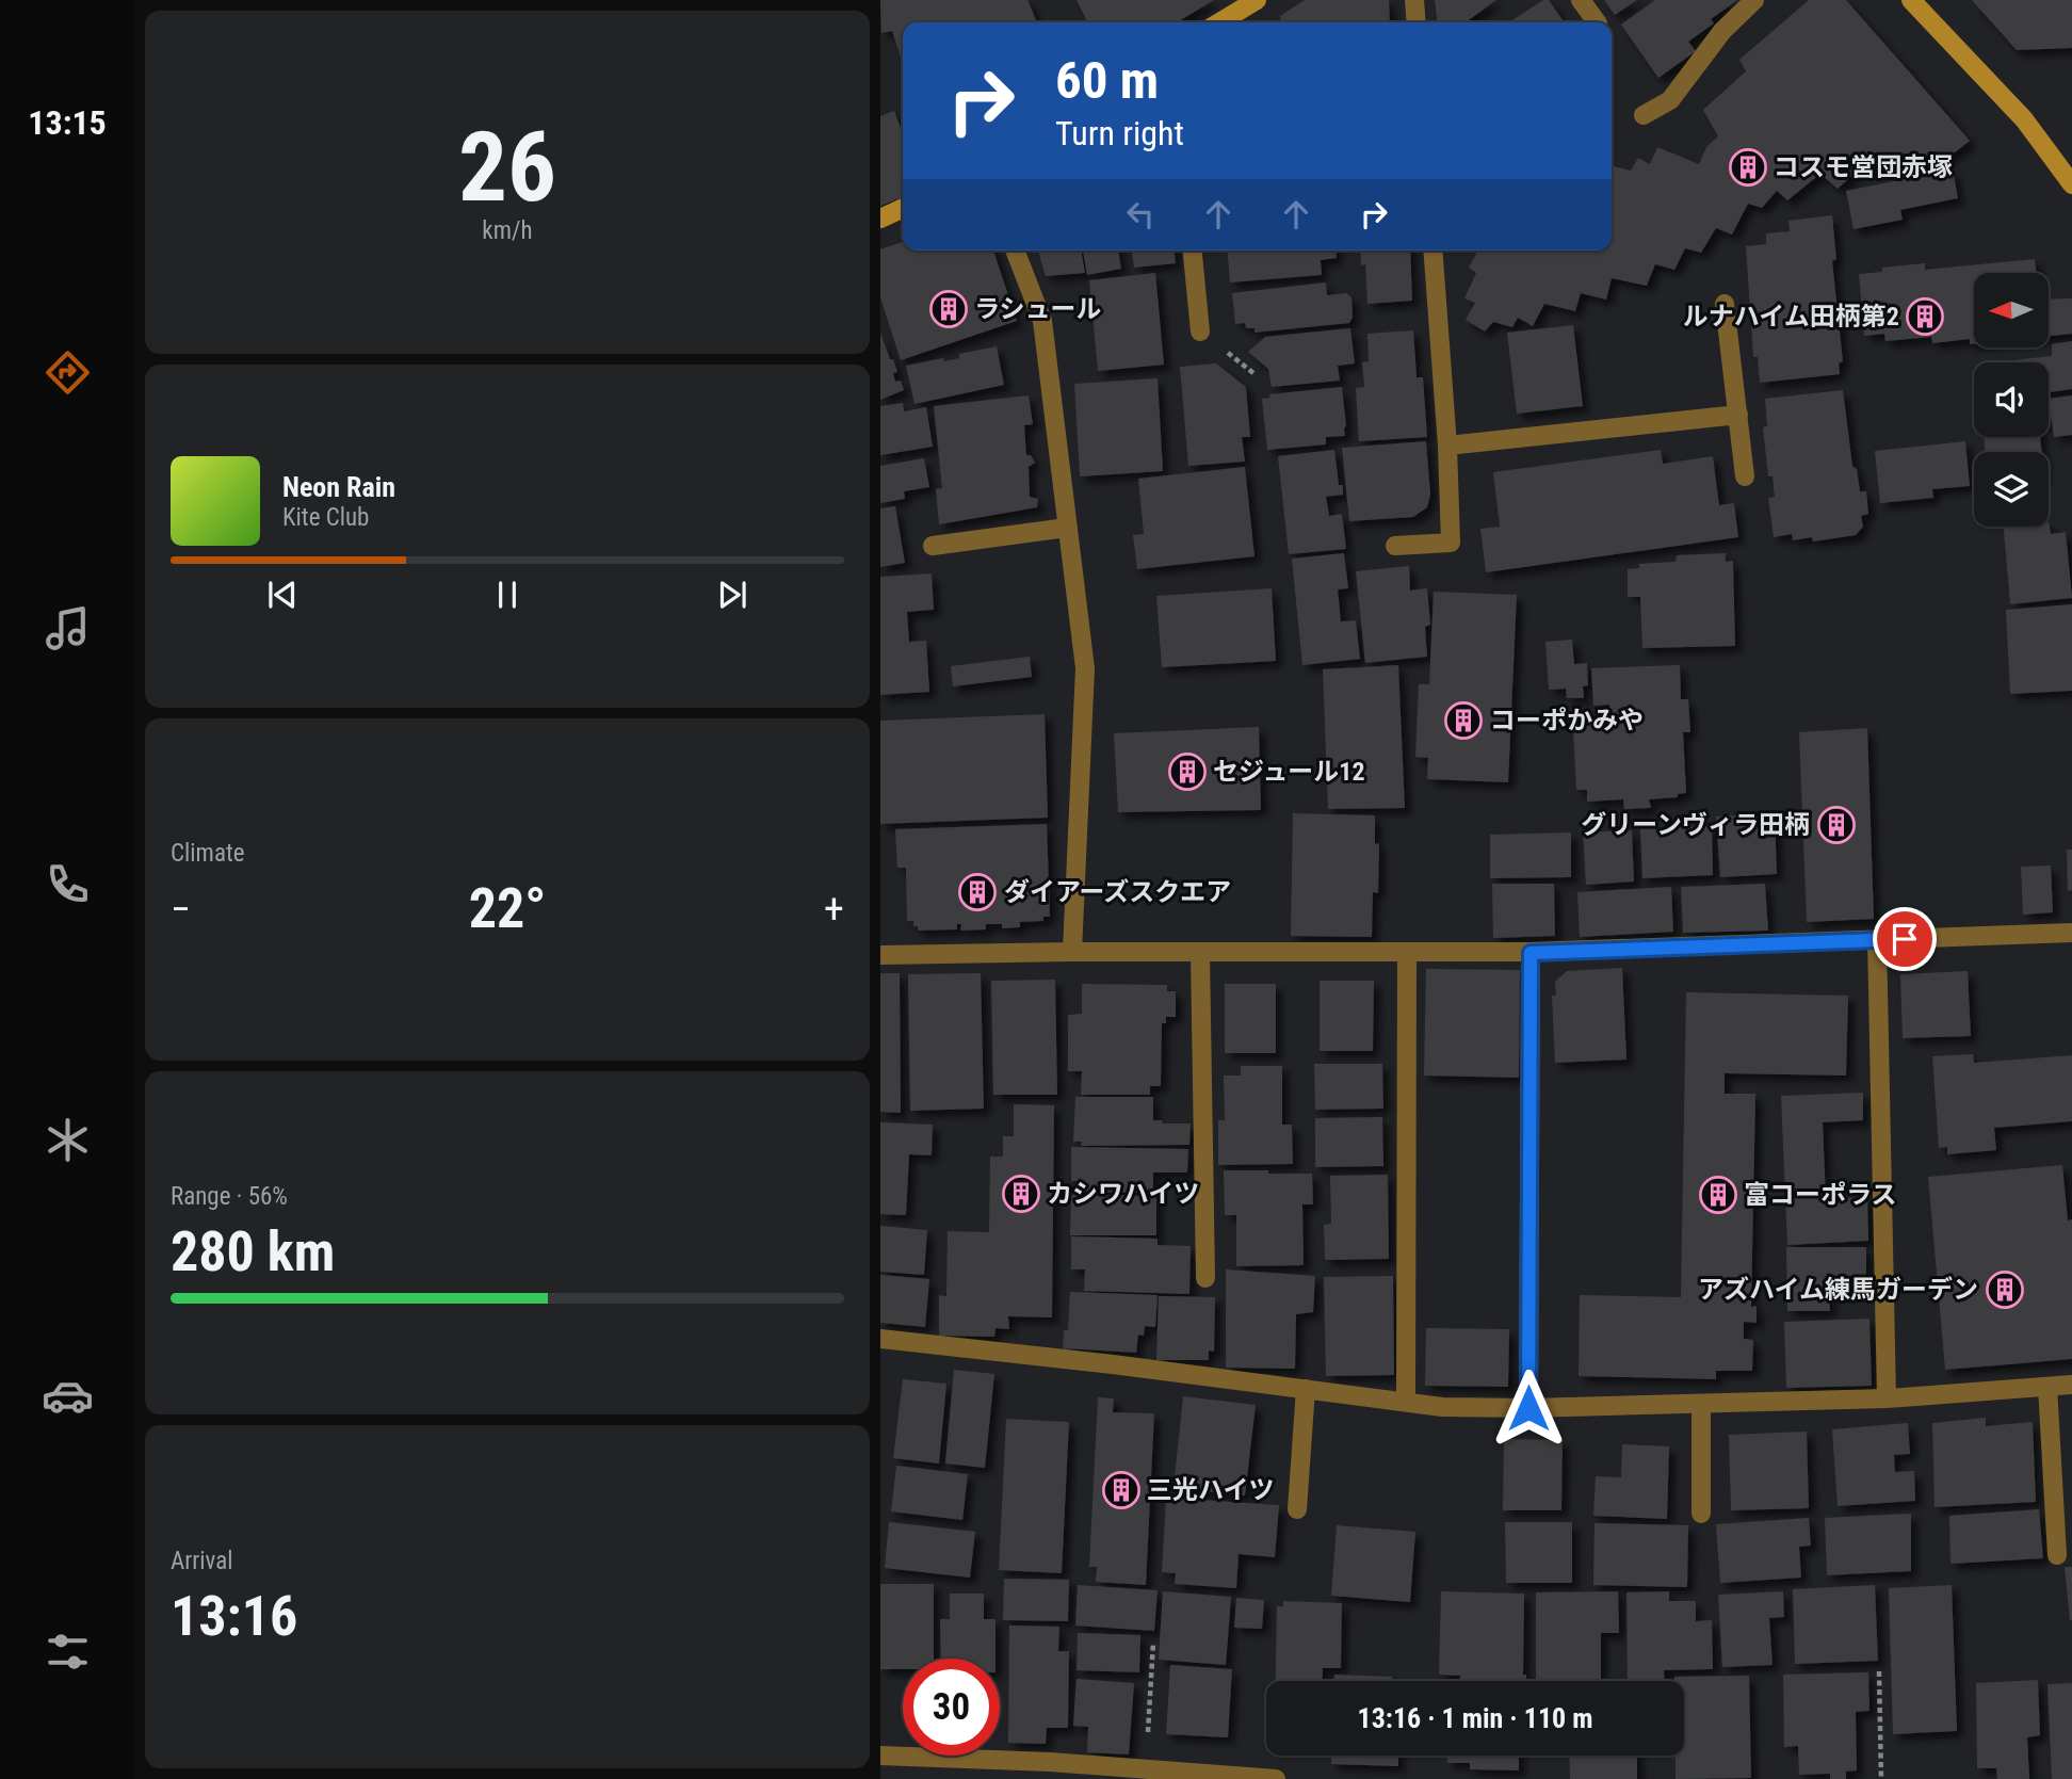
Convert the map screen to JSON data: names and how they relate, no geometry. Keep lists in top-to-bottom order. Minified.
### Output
{"places":{"building":["コスモ営団赤塚","ラシュール","ルナハイム田柄第2","コーポかみや","セジュール12","グリーンヴィラ田柄","ダイアーズスクエア","カシワハイツ","富コーポラス","アズハイム練馬ガーデン","三光ハイツ"]},"north":"left","page":{"tabs":"13:15","tile":[["26","km/h"],"Climate",["Range · 56%","280 km"],["Arrival","13:16"]],"turn":["60 m","Turn right"],"song":["Neon Rain","Kite Club"],"heat":["−","22°","+"],"limit":"30","trip":"13:16 · 1 min · 110 m"}}
